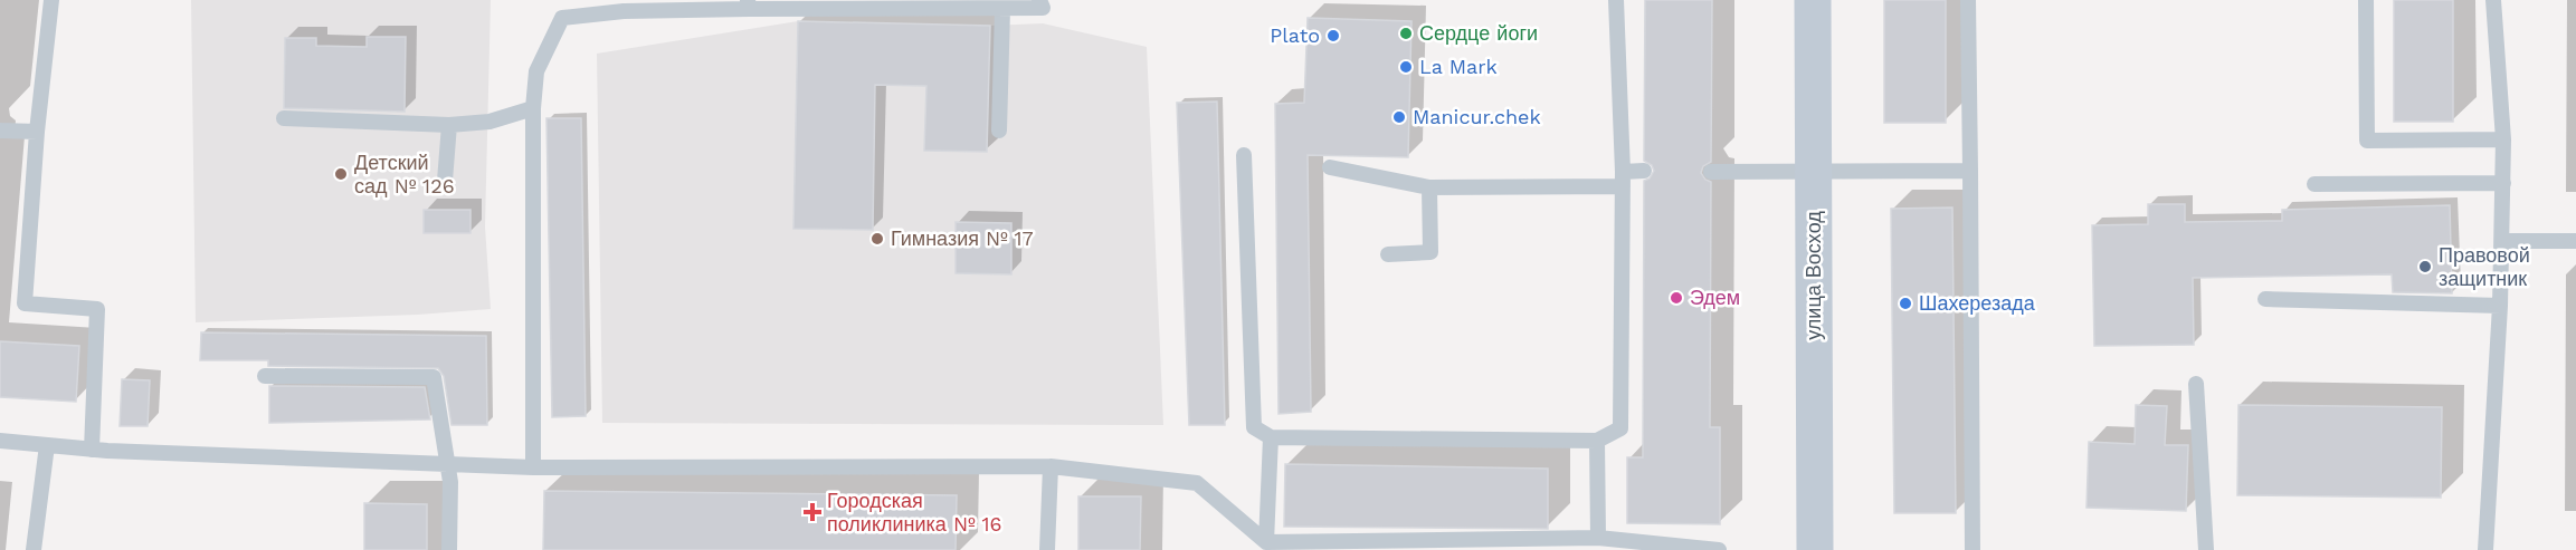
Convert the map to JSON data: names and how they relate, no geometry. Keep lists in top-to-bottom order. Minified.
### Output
{"streets":{"street":["улица Восход"]},"places":{"other":["Сердце йоги","Plato","La Mark","Manicur.chek","Детский сад № 126","Гимназия № 17","Правовой защитник","Эдем","Шахерезада"],"health":["Городская поликлиника № 16"]}}
